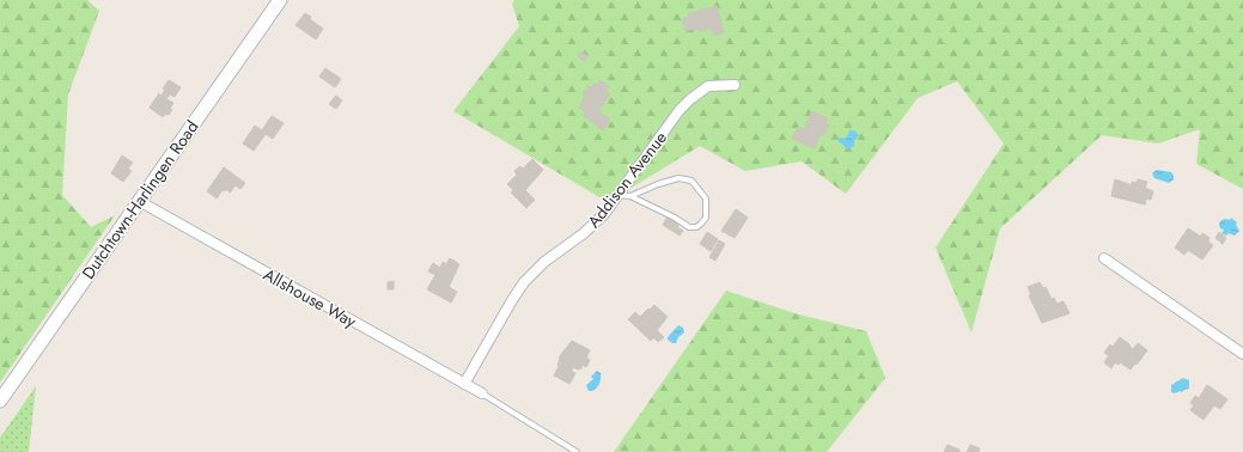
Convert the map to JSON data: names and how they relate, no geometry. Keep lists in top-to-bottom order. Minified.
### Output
{"streets":{"street":["Addison Avenue","Dutchtown-Harlingen Road","Allshouse Way"]},"crossings":[["Addison Avenue","Allshouse Way"],["Dutchtown-Harlingen Road","Allshouse Way"]]}
